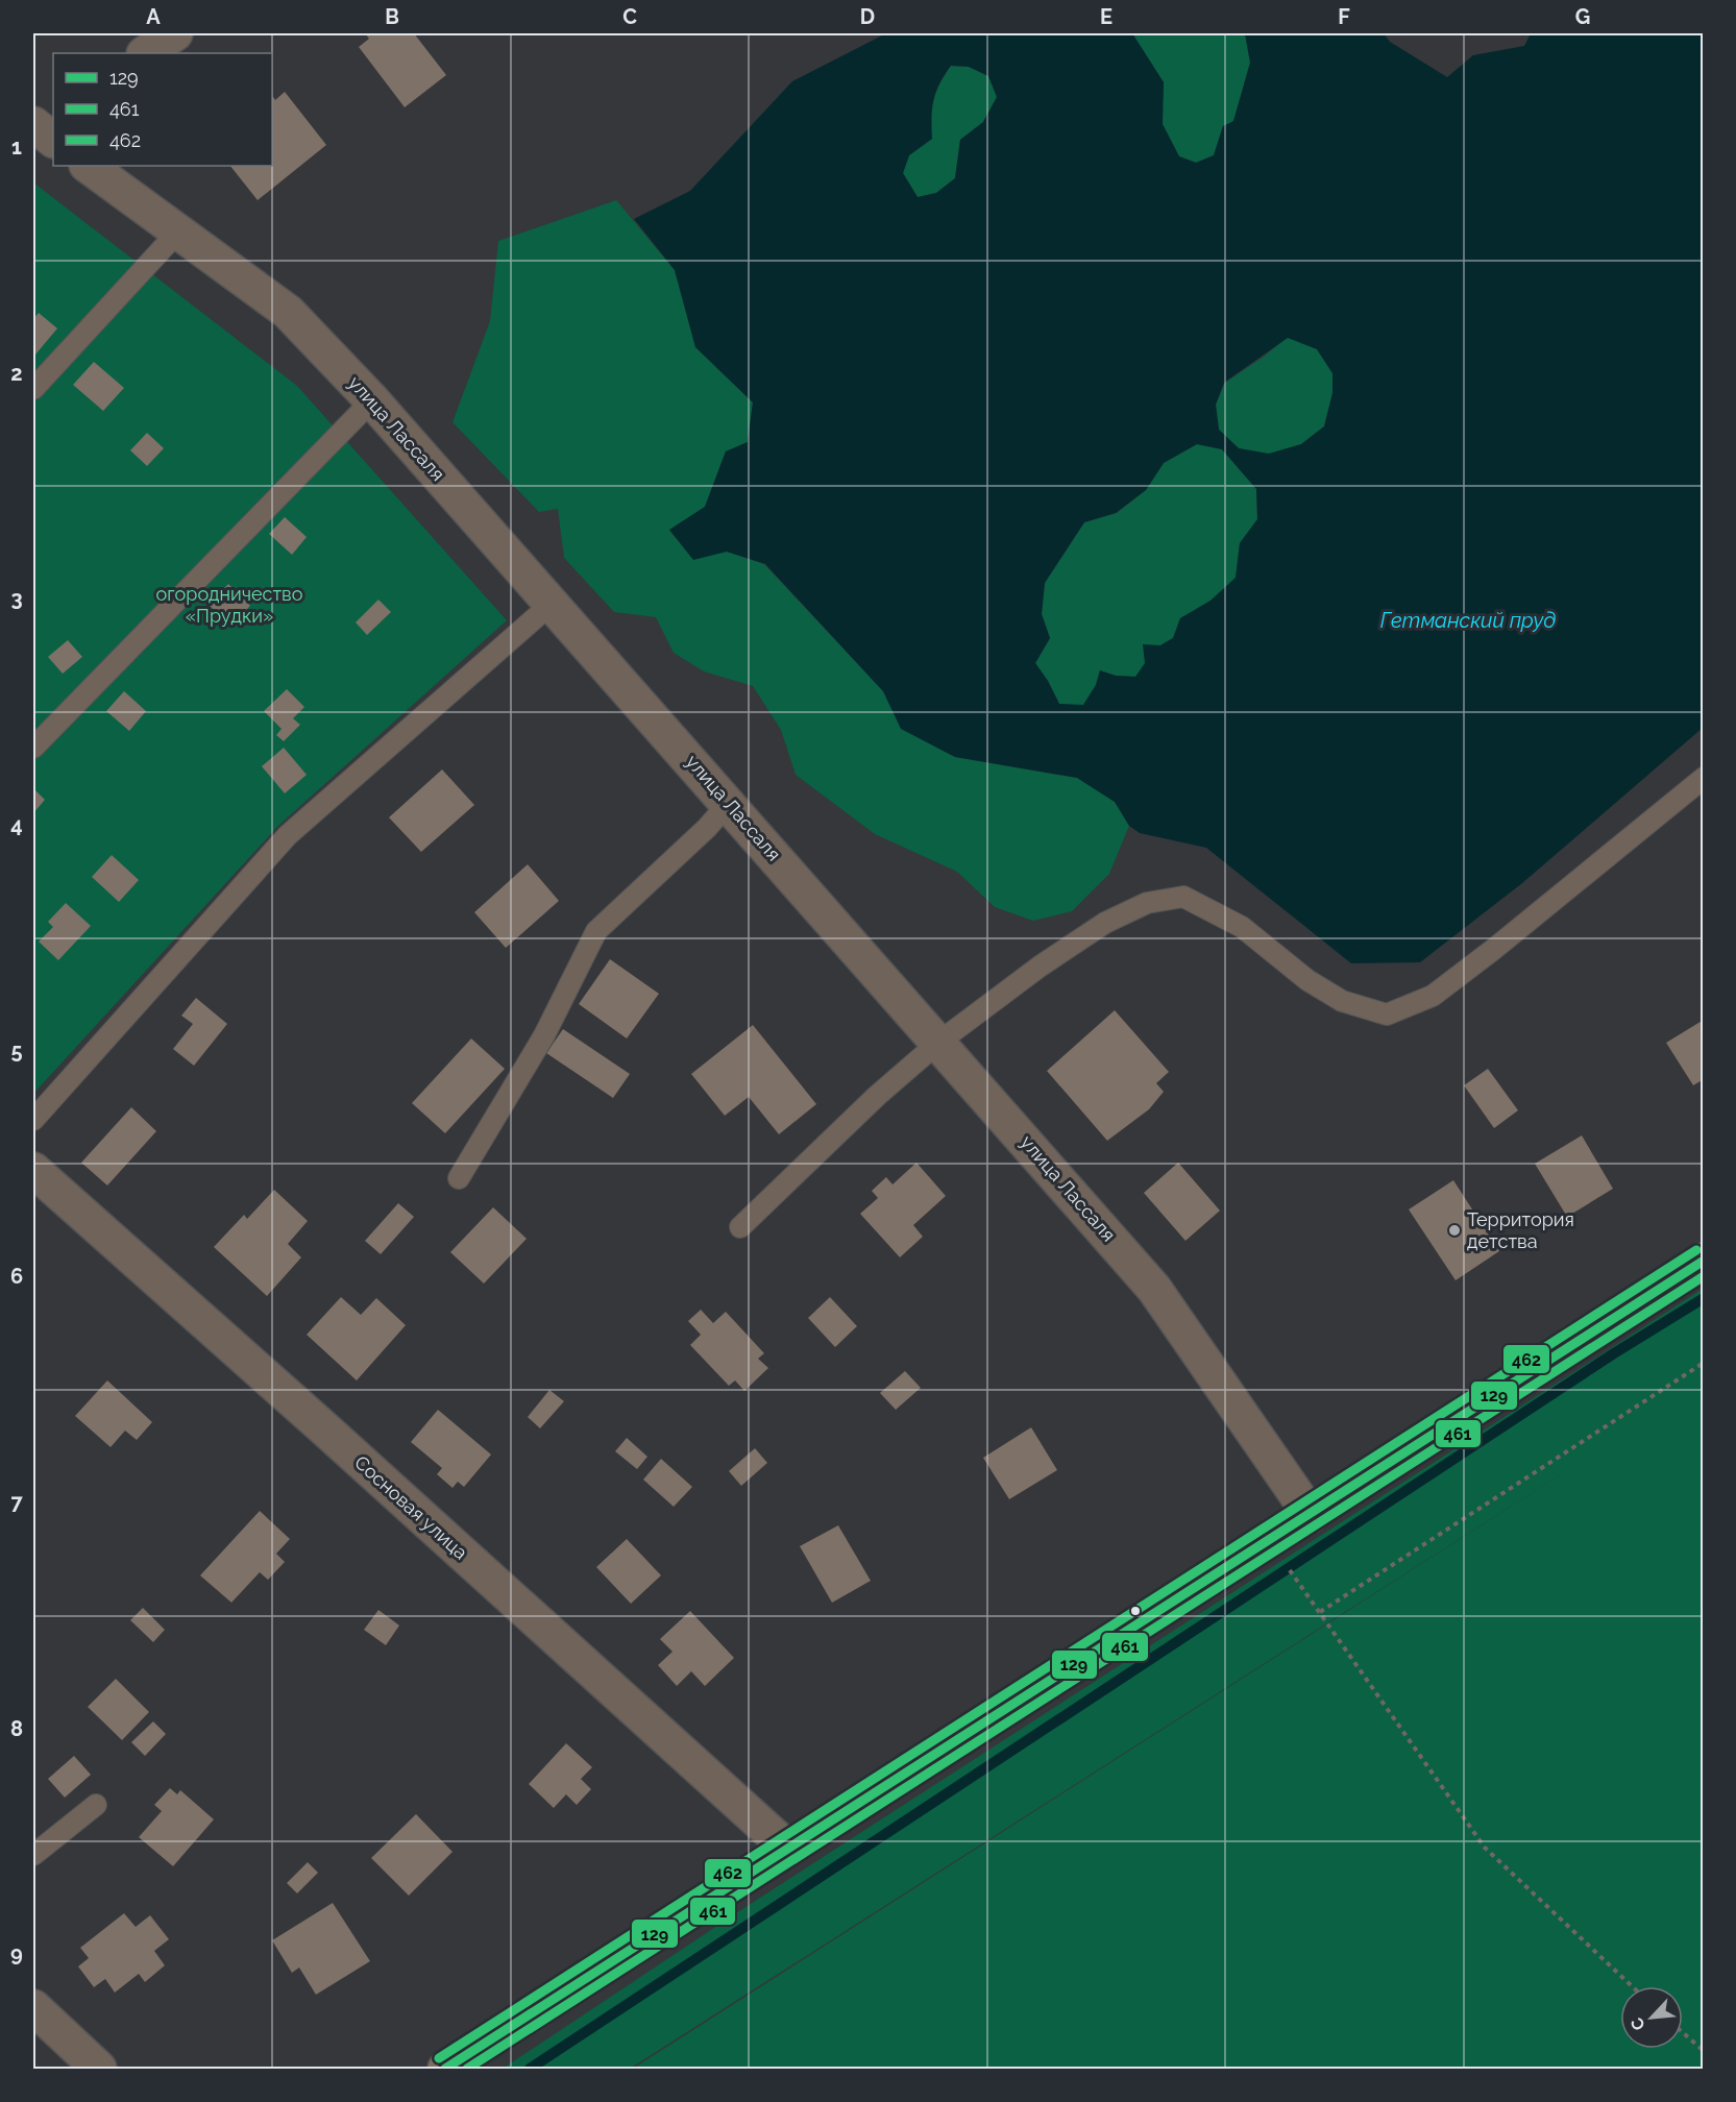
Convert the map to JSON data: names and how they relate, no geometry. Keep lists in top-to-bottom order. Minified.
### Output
{"streets":{"street":["улица Лассаля","Сосновая улица"]},"water":["Гетманский пруд"],"parks":["огородничество «Прудки»"],"places":["Территория детства"],"lines":["transit line 462","transit line 129","transit line 461"],"legend":["129","461","462"],"north":"bottom left","grid":{"columns":["A","B","C","D","E","F","G"],"rows":["1","2","3","4","5","6","7","8","9"]}}
